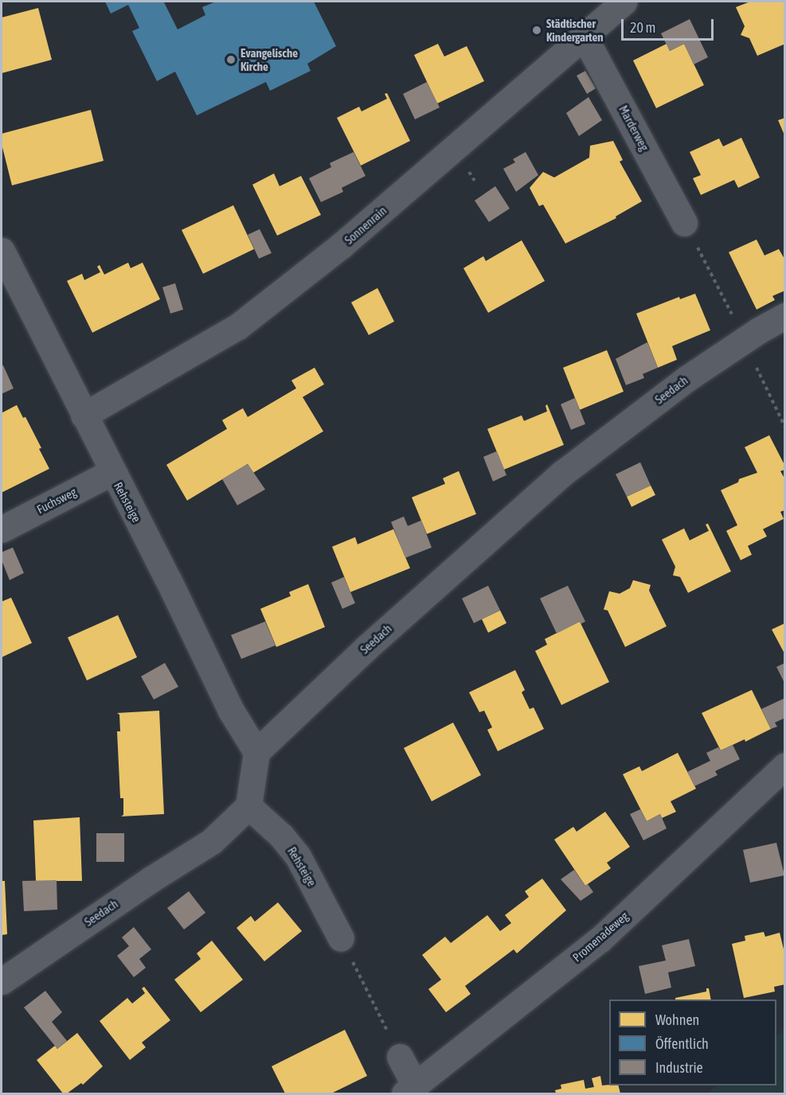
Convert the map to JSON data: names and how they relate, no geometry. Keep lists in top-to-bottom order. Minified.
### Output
{"streets":{"street":["Marderweg","Sonnenrain","Seedach","Fuchsweg","Rehsteige","Promenadeweg"]},"crossings":[["Marderweg","Sonnenrain"],["Sonnenrain","Rehsteige"],["Seedach","Rehsteige"],["Fuchsweg","Rehsteige"]],"places":["Städtischer Kindergarten","Evangelische Kirche"],"legend":["Wohnen","Öffentlich","Industrie"],"scale_bar":"20 m"}
